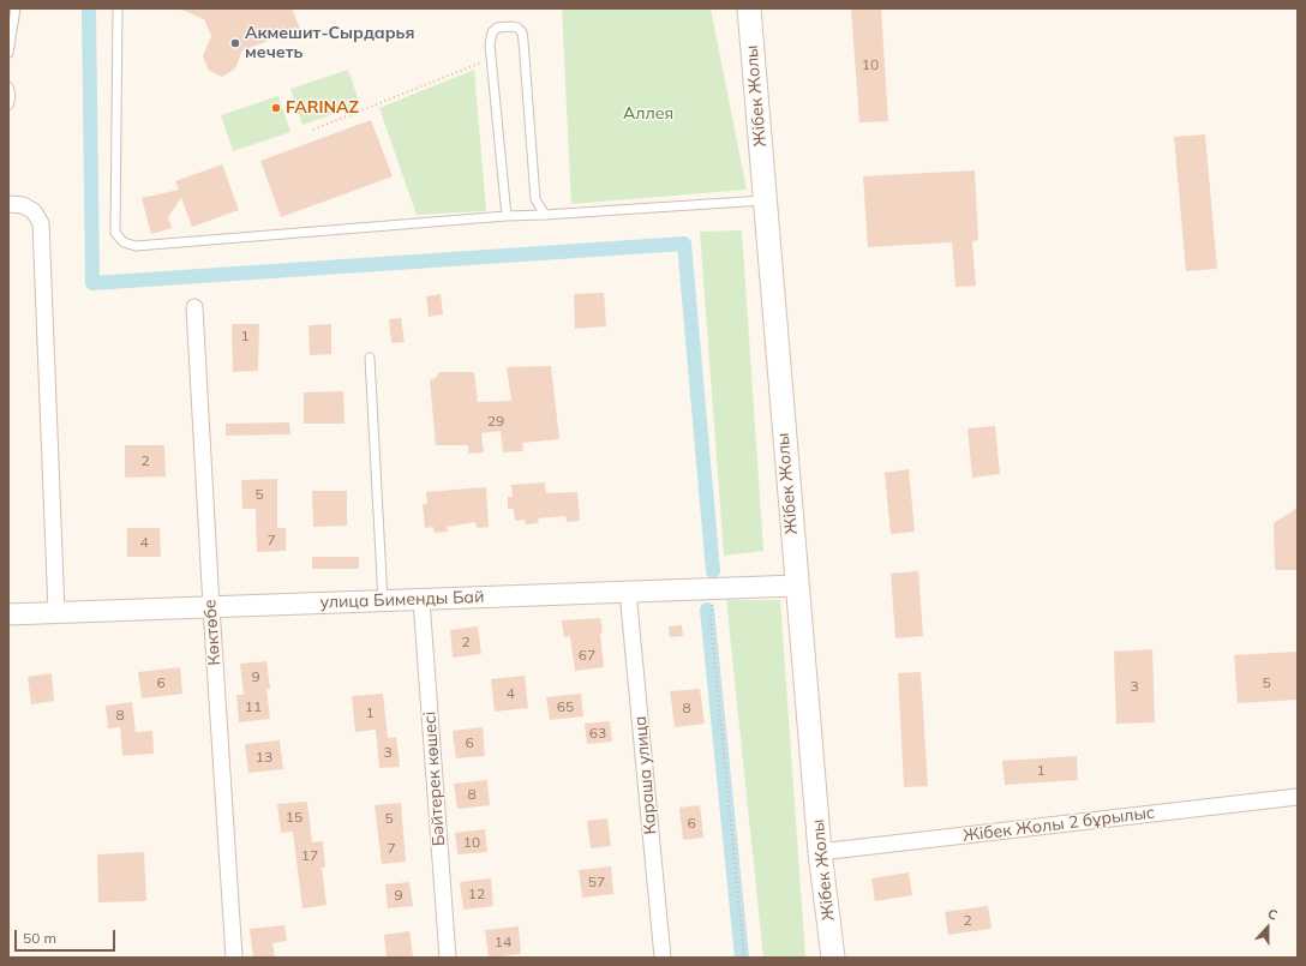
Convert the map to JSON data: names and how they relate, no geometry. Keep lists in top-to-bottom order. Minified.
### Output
{"streets":{"main road":["Жібек Жолы"],"street":["улица Бименды Бай","Көктөбе","Караша улица","Бәйтерек көшесі","Жібек Жолы 2 бұрылыс"]},"crossings":[["Жібек Жолы","улица Бименды Бай"],["Жібек Жолы","Жібек Жолы 2 бұрылыс"],["улица Бименды Бай","Көктөбе"],["улица Бименды Бай","Караша улица"],["улица Бименды Бай","Бәйтерек көшесі"]],"parks":["Аллея"],"places":["Акмешит-Сырдарья мечеть","FARINAZ"],"house_numbers":["10","1","29","2","5","7","4","2","67","9","6","5","3","4","11","65","8","1","8","63","6","3","13","1","8","15","5","6","10","7","17","57","12","9","2","14"],"scale_bar":"50 m","north":"top"}
